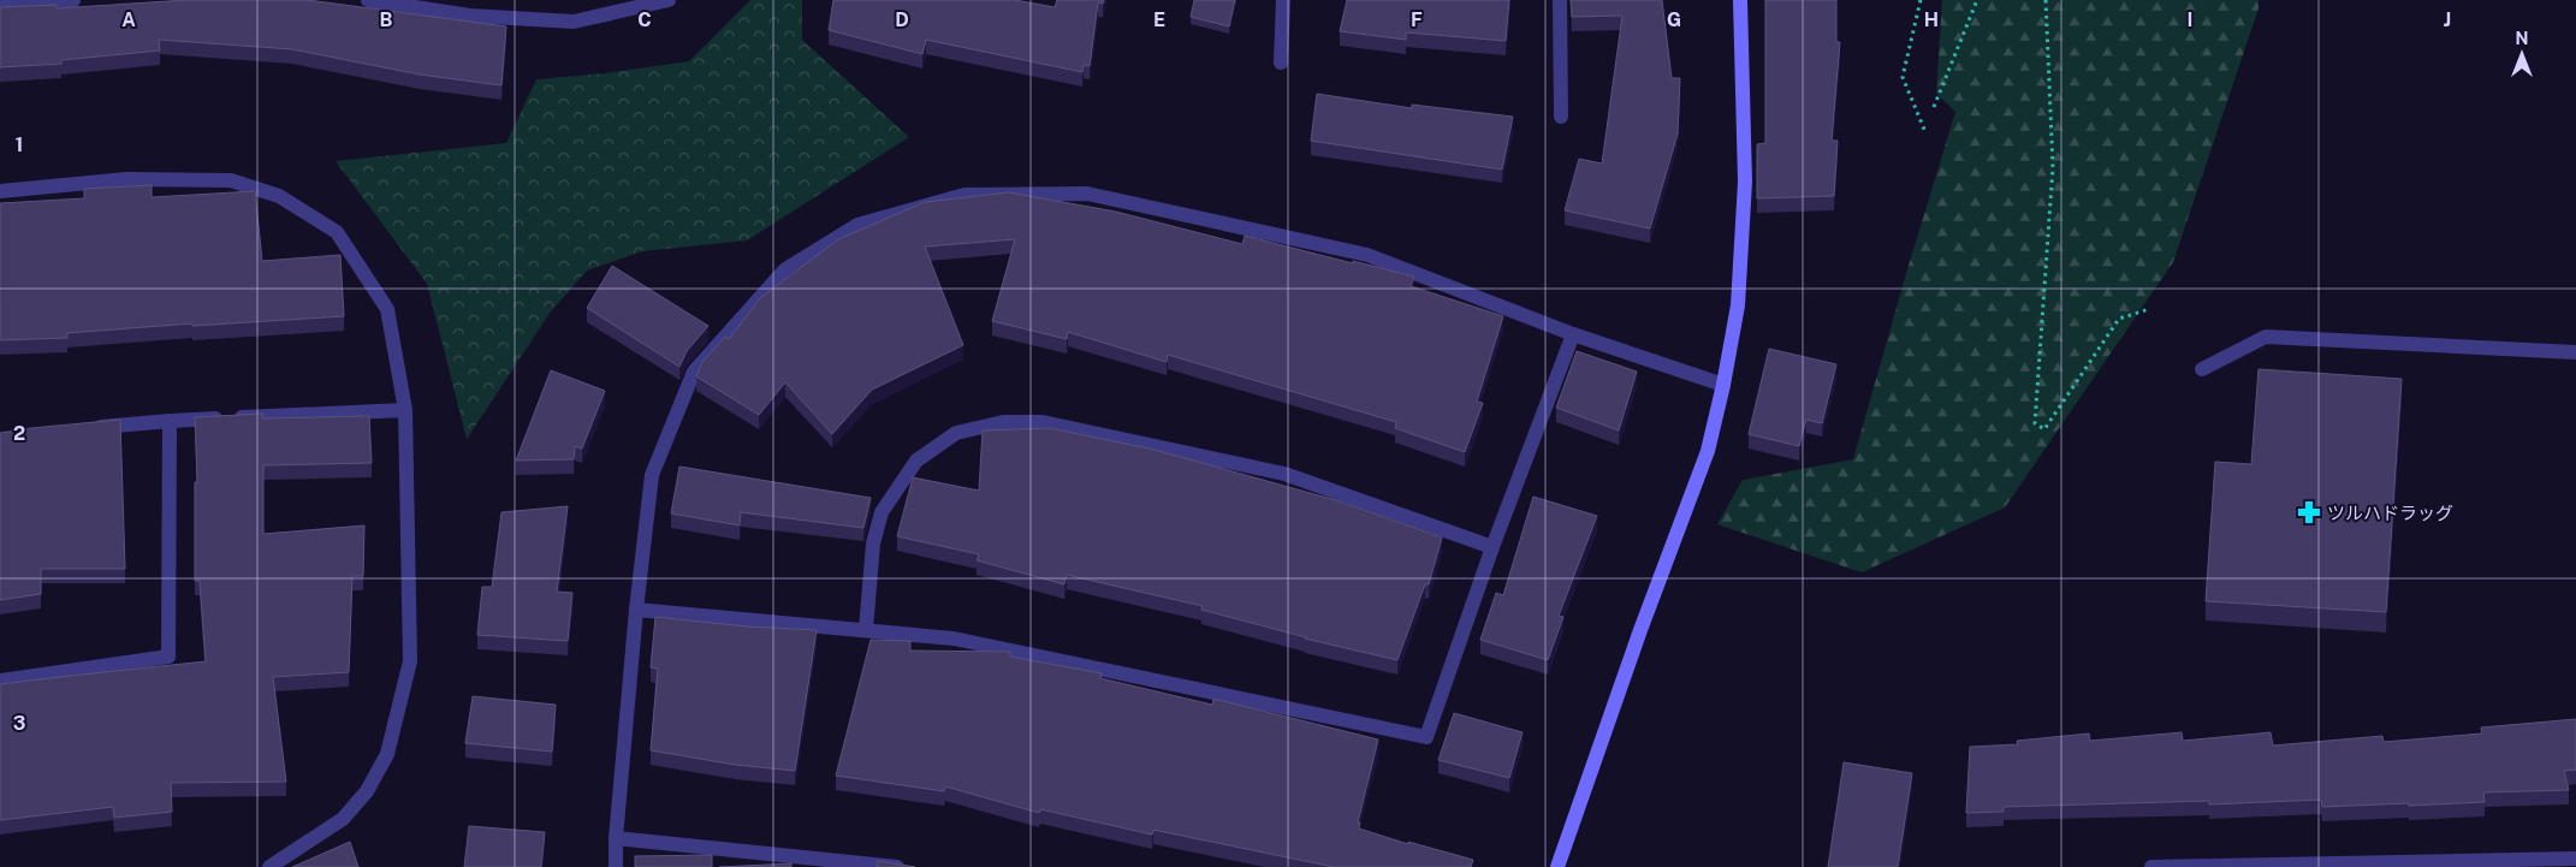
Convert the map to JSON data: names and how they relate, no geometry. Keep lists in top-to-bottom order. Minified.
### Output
{"places":{"pharmacy":["ツルハドラッグ"]},"north":"top","grid":{"columns":["A","B","C","D","E","F","G","H","I","J"],"rows":["1","2","3"]}}
